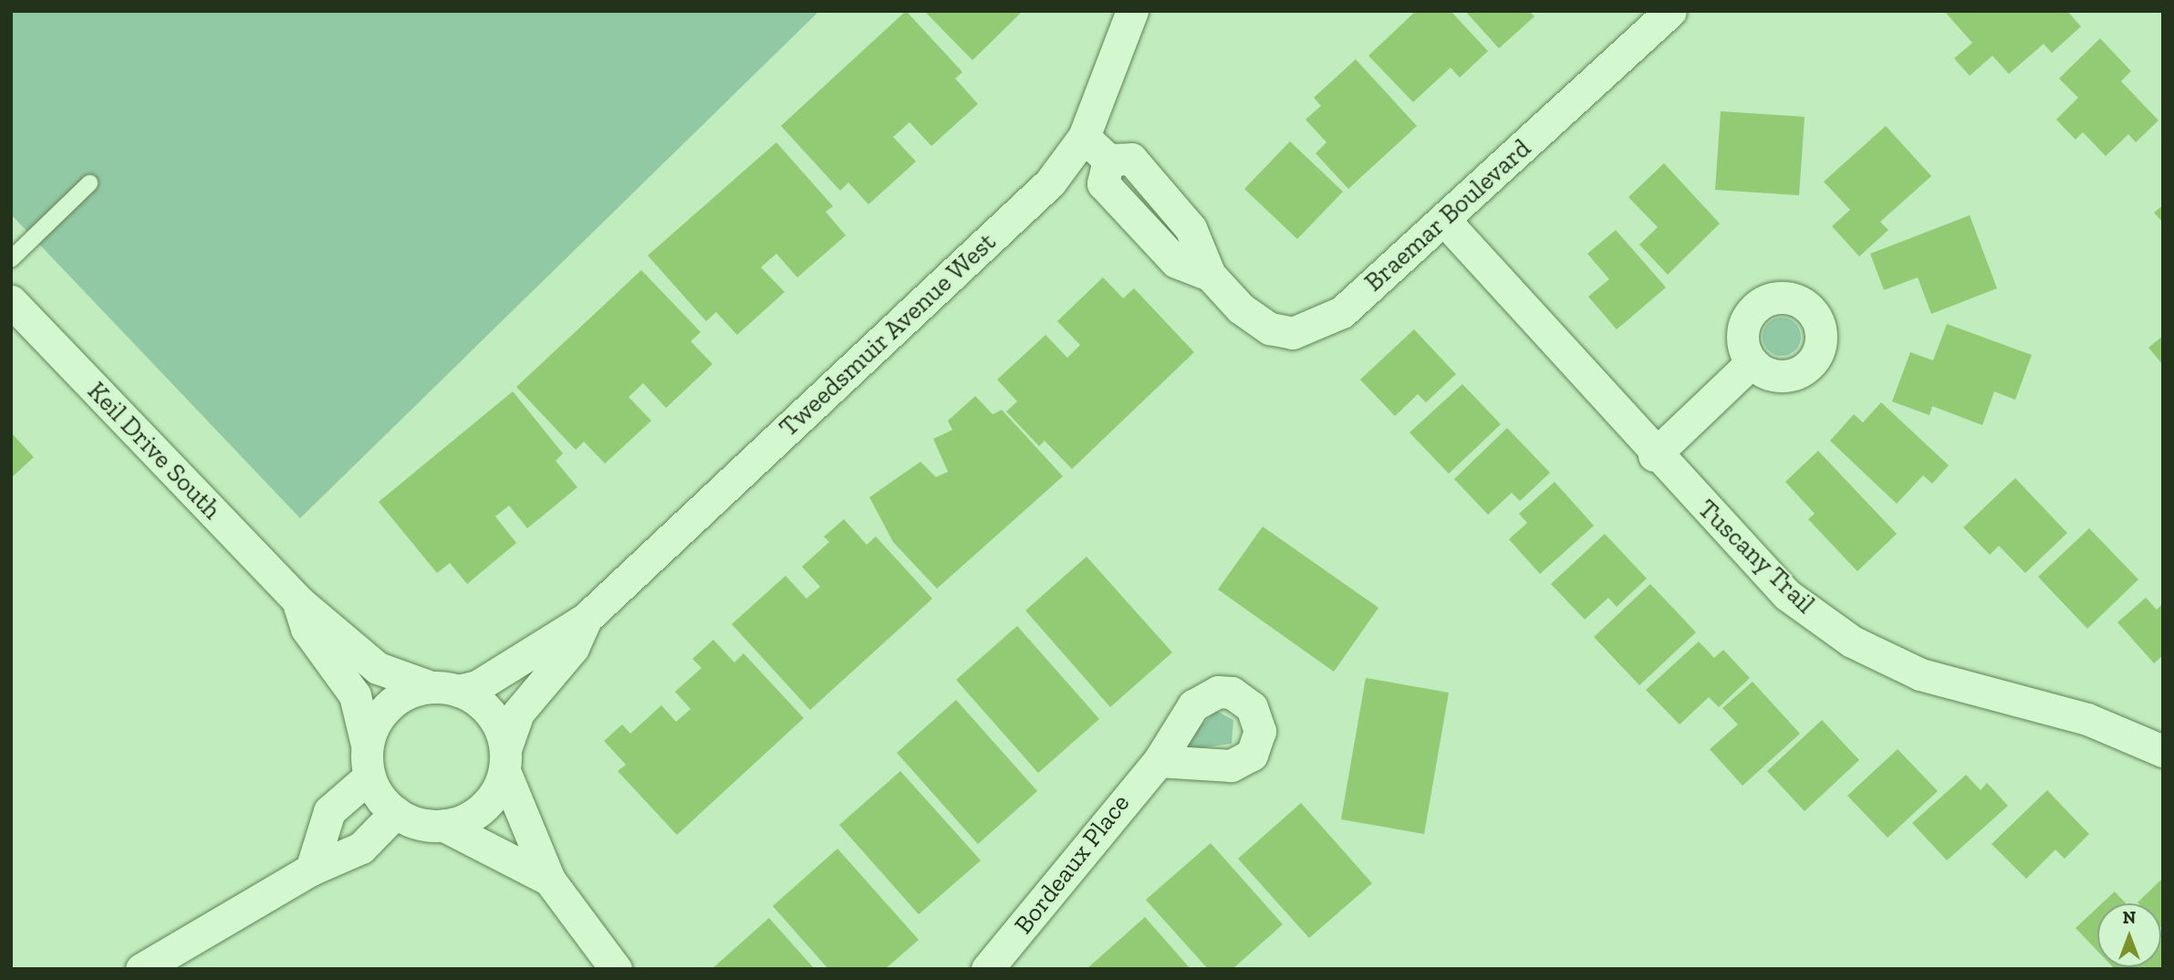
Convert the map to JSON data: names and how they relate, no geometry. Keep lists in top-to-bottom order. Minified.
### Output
{"streets":{"street":["Braemar Boulevard","Tweedsmuir Avenue West","Keil Drive South","Tuscany Trail","Bordeaux Place"]},"crossings":[["Braemar Boulevard","Tweedsmuir Avenue West"],["Braemar Boulevard","Tuscany Trail"],["Tweedsmuir Avenue West","Keil Drive South"]],"north":"top"}
